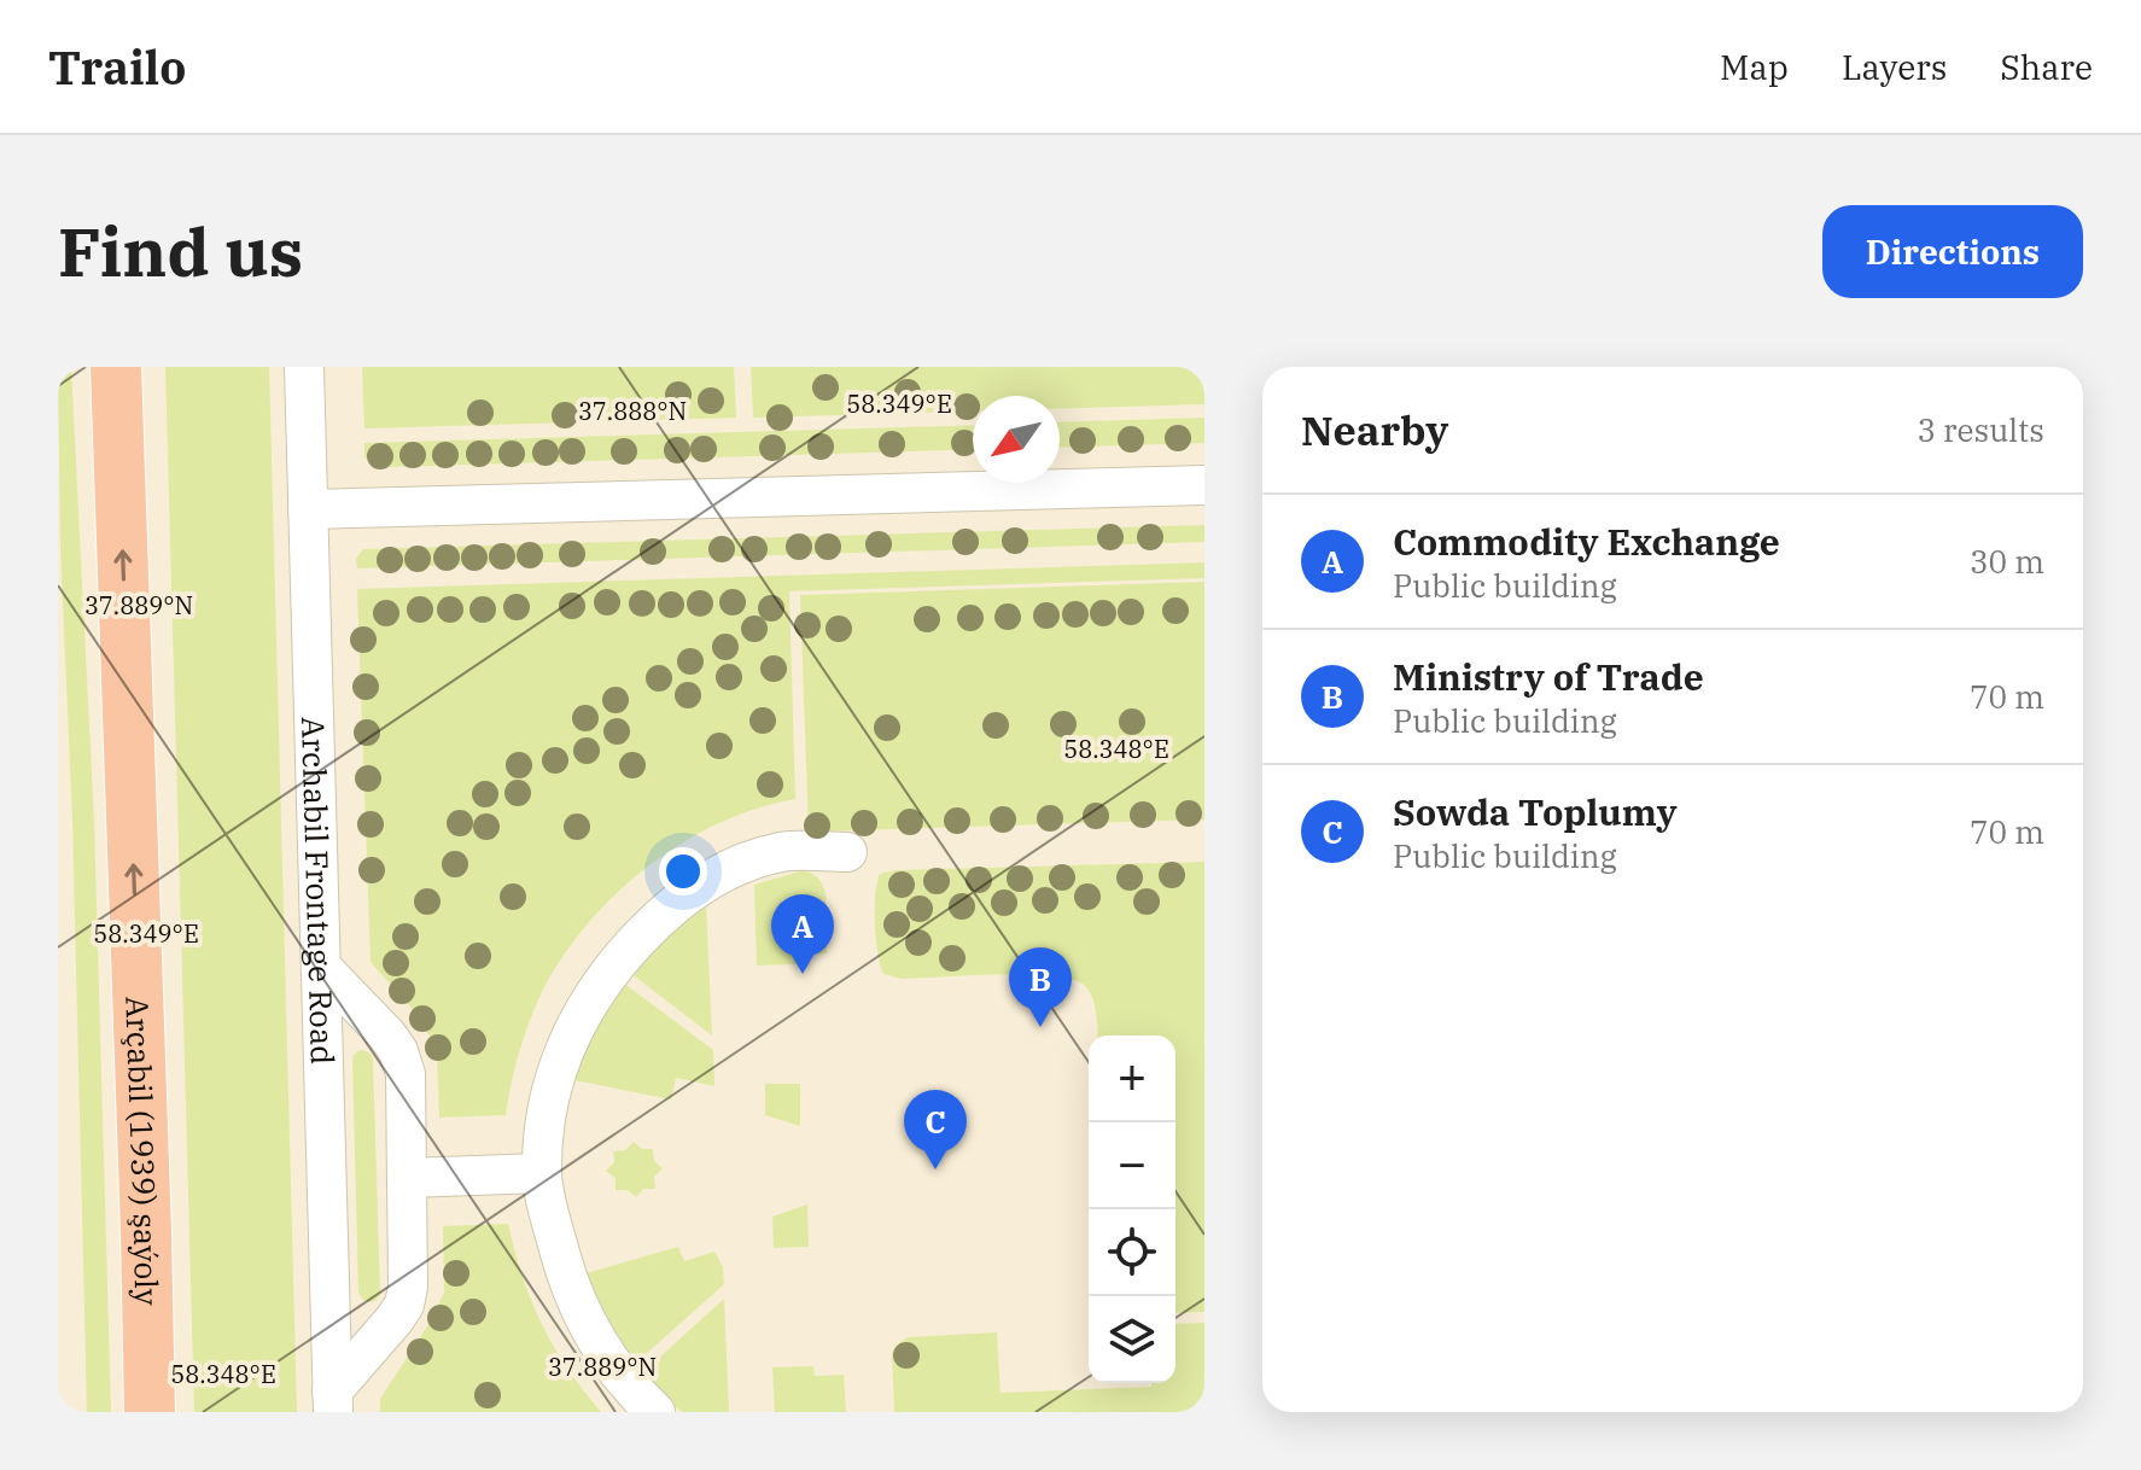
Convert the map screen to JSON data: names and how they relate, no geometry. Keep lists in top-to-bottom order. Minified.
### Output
{"streets":{"main road":["Arçabil (1939) şaýoly"],"street":["Archabil Frontage Road"]},"one_way":["Arçabil (1939) şaýoly"],"north":"bottom left","page":{"header":"Trailo","nav":["Map","Layers","Share"],"buttons":"Directions","title":"Find us","heading":["Nearby","3 results"],"list":[{"mark":"A","name":"Commodity Exchange","note":"Public building","value":"30 m"},{"mark":"B","name":"Ministry of Trade","note":"Public building","value":"70 m"},{"mark":"C","name":"Sowda Toplumy","note":"Public building","value":"70 m"}],"pins":["A","B","C"],"map_buttons":["+","−"]},"coordinates":["58.349°E","37.888°N","37.889°N","58.348°E"]}
